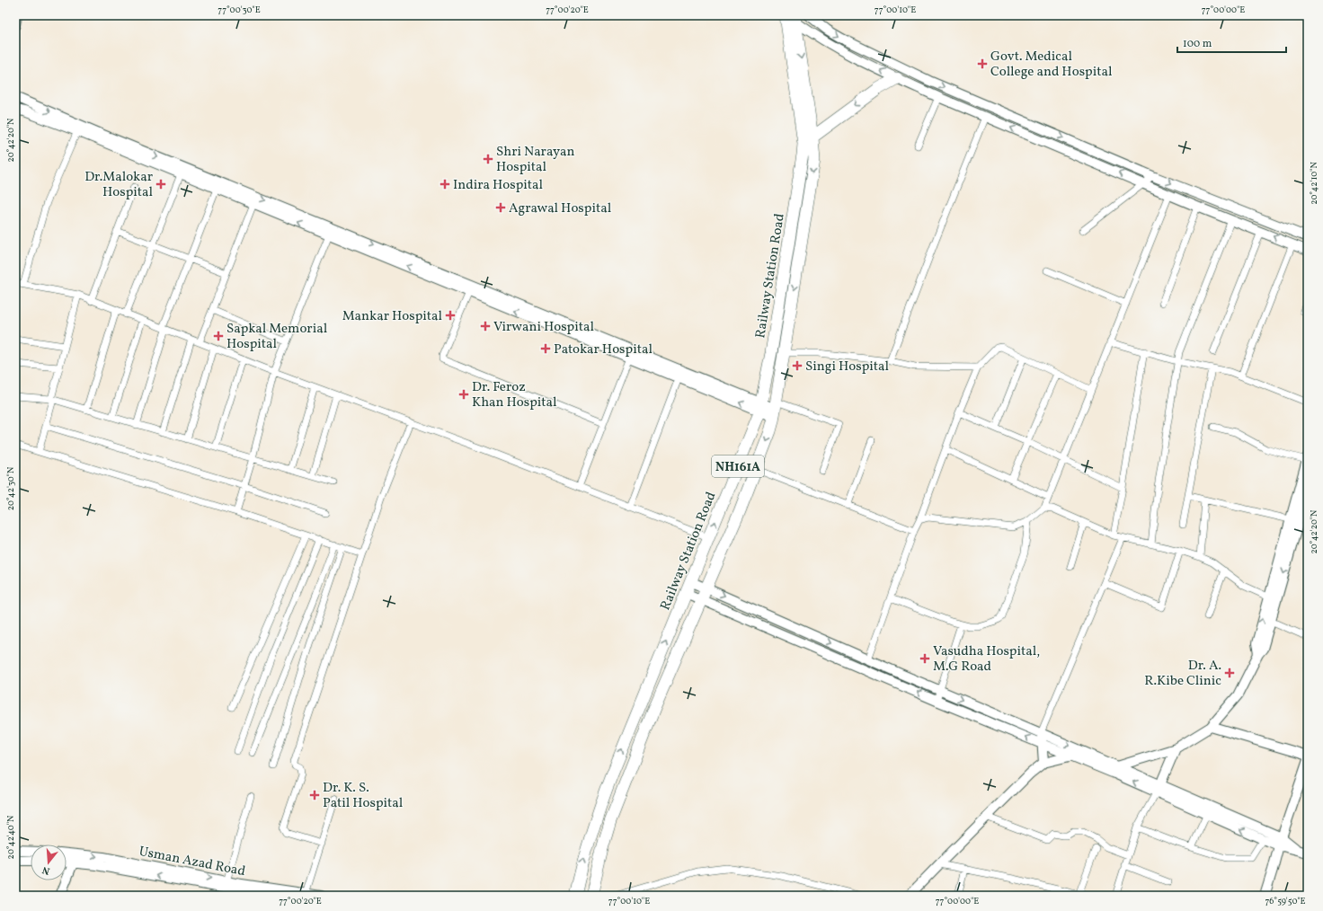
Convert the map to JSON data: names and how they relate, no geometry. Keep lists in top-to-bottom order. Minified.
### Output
{"streets":{"highway":["Railway Station Road","NH161A"],"main road":["Usman Azad Road"]},"places":{"health":["Govt. Medical College and Hospital","Shri Narayan Hospital","Dr.Malokar Hospital","Indira Hospital","Agrawal Hospital","Mankar Hospital","Virwani Hospital","Sapkal Memorial Hospital","Patokar Hospital","Singi Hospital","Dr. Feroz Khan Hospital","Vasudha Hospital, M.G Road","Dr. A. R.Kibe Clinic","Dr. K. S. Patil Hospital"]},"scale_bar":"100 m","north":"bottom","coordinates":["77°00'30\"E","77°00'20\"E","77°00'10\"E","77°00'00\"E","20°42'20\"N","20°42'10\"N","20°42'30\"N","20°42'40\"N","76°59'50\"E"]}
